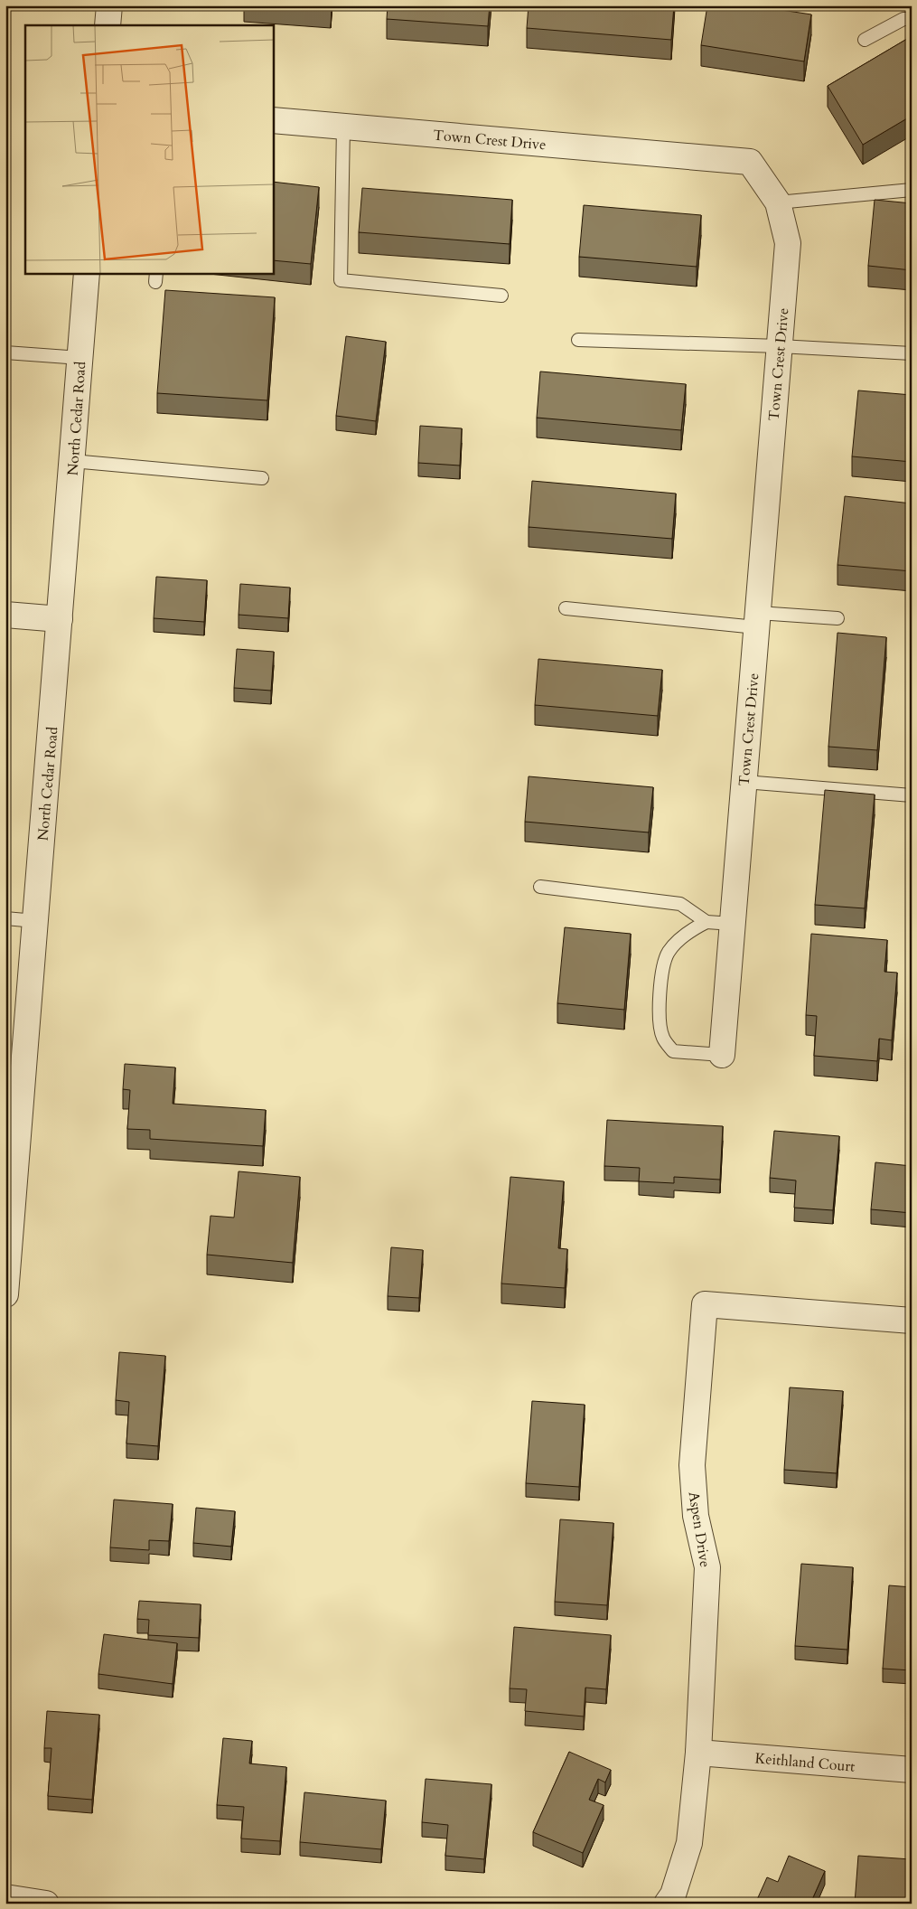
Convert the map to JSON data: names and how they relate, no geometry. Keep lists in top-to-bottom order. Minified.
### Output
{"streets":{"street":["Town Crest Drive","North Cedar Road","Aspen Drive","Keithland Court"]},"crossings":[["Aspen Drive","Keithland Court"]]}
